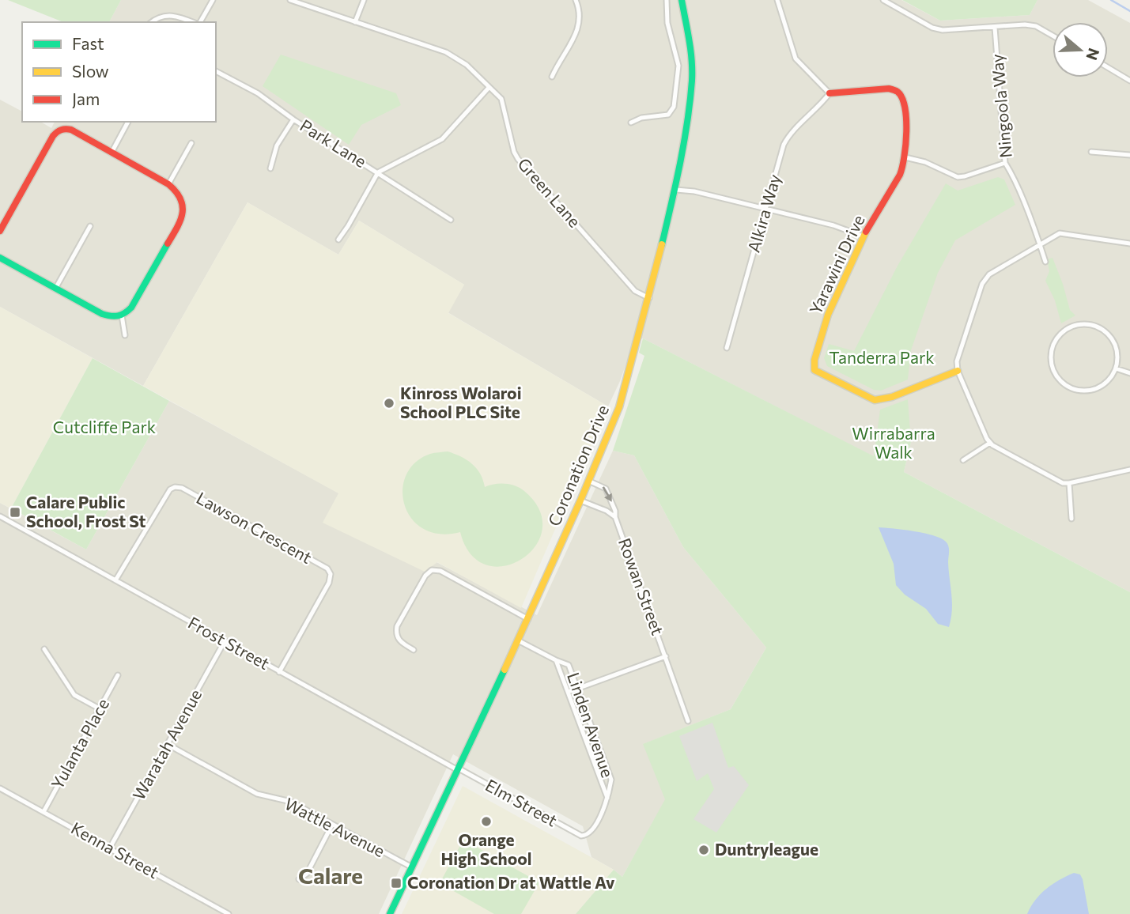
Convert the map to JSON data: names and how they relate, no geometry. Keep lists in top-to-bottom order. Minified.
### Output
{"streets":{"street":["Ningoola Way","Park Lane","Green Lane","Alkira Way","Yarawini Drive","Coronation Drive","Lawson Crescent","Rowan Street","Frost Street","Linden Avenue","Yulanta Place","Waratah Avenue","Elm Street","Wattle Avenue","Kenna Street"]},"crossings":[["Green Lane","Coronation Drive"],["Alkira Way","Yarawini Drive"],["Coronation Drive","Rowan Street"],["Coronation Drive","Frost Street"],["Coronation Drive","Linden Avenue"],["Coronation Drive","Elm Street"],["Coronation Drive","Wattle Avenue"],["Lawson Crescent","Frost Street"],["Rowan Street","Linden Avenue"],["Frost Street","Waratah Avenue"],["Frost Street","Elm Street"],["Linden Avenue","Elm Street"],["Yulanta Place","Kenna Street"],["Waratah Avenue","Wattle Avenue"],["Waratah Avenue","Kenna Street"]],"districts":["Calare"],"parks":["Tanderra Park","Cutcliffe Park","Wirrabarra Walk"],"places":{"other":["Kinross Wolaroi School PLC Site","Orange High School","Duntryleague"],"transit":["Calare Public School, Frost St","Coronation Dr at Wattle Av"]},"legend":["Fast","Slow","Jam"],"north":"right"}
